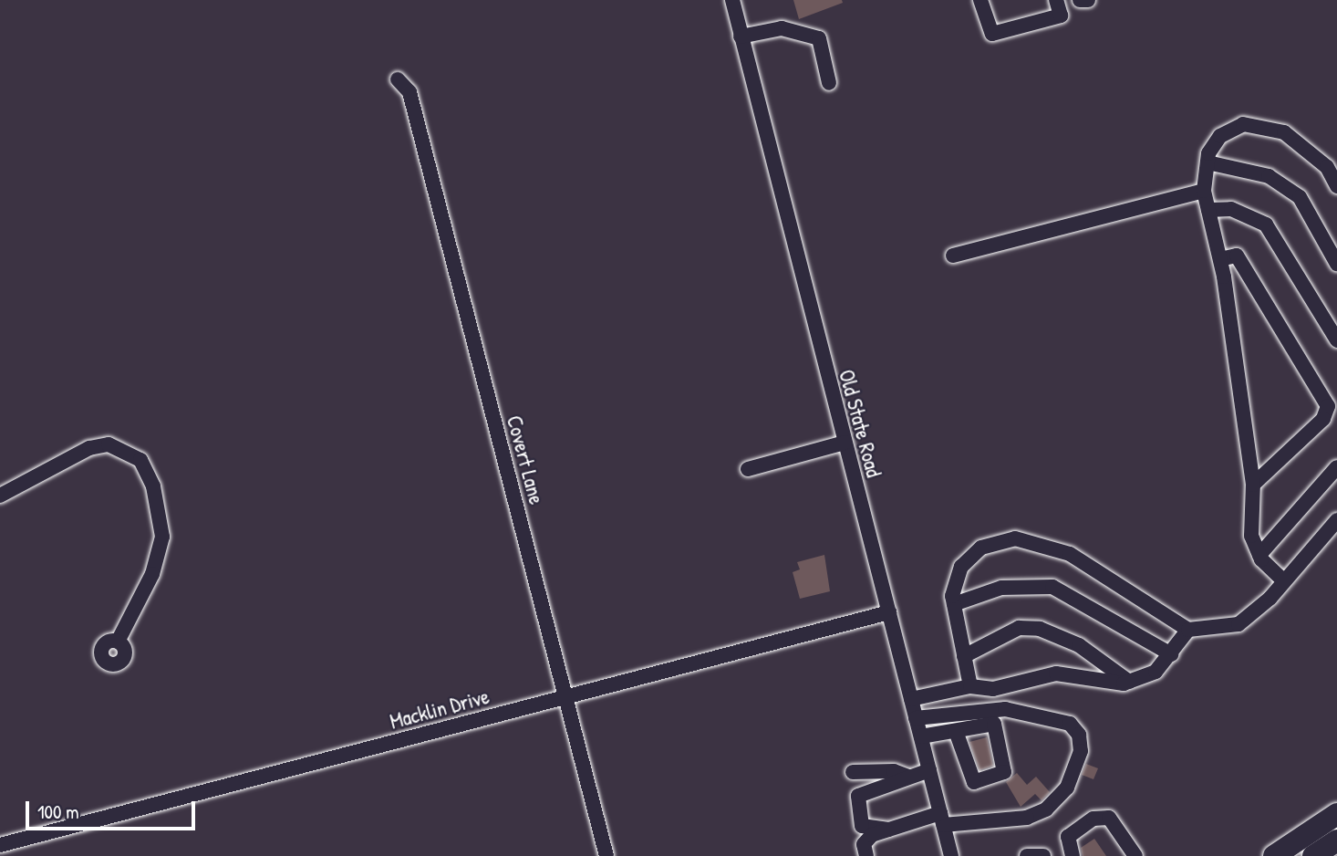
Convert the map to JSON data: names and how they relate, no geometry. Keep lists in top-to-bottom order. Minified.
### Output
{"streets":{"street":["Old State Road","Covert Lane","Macklin Drive"]},"crossings":[["Old State Road","Macklin Drive"],["Covert Lane","Macklin Drive"]],"scale_bar":"100 m"}
